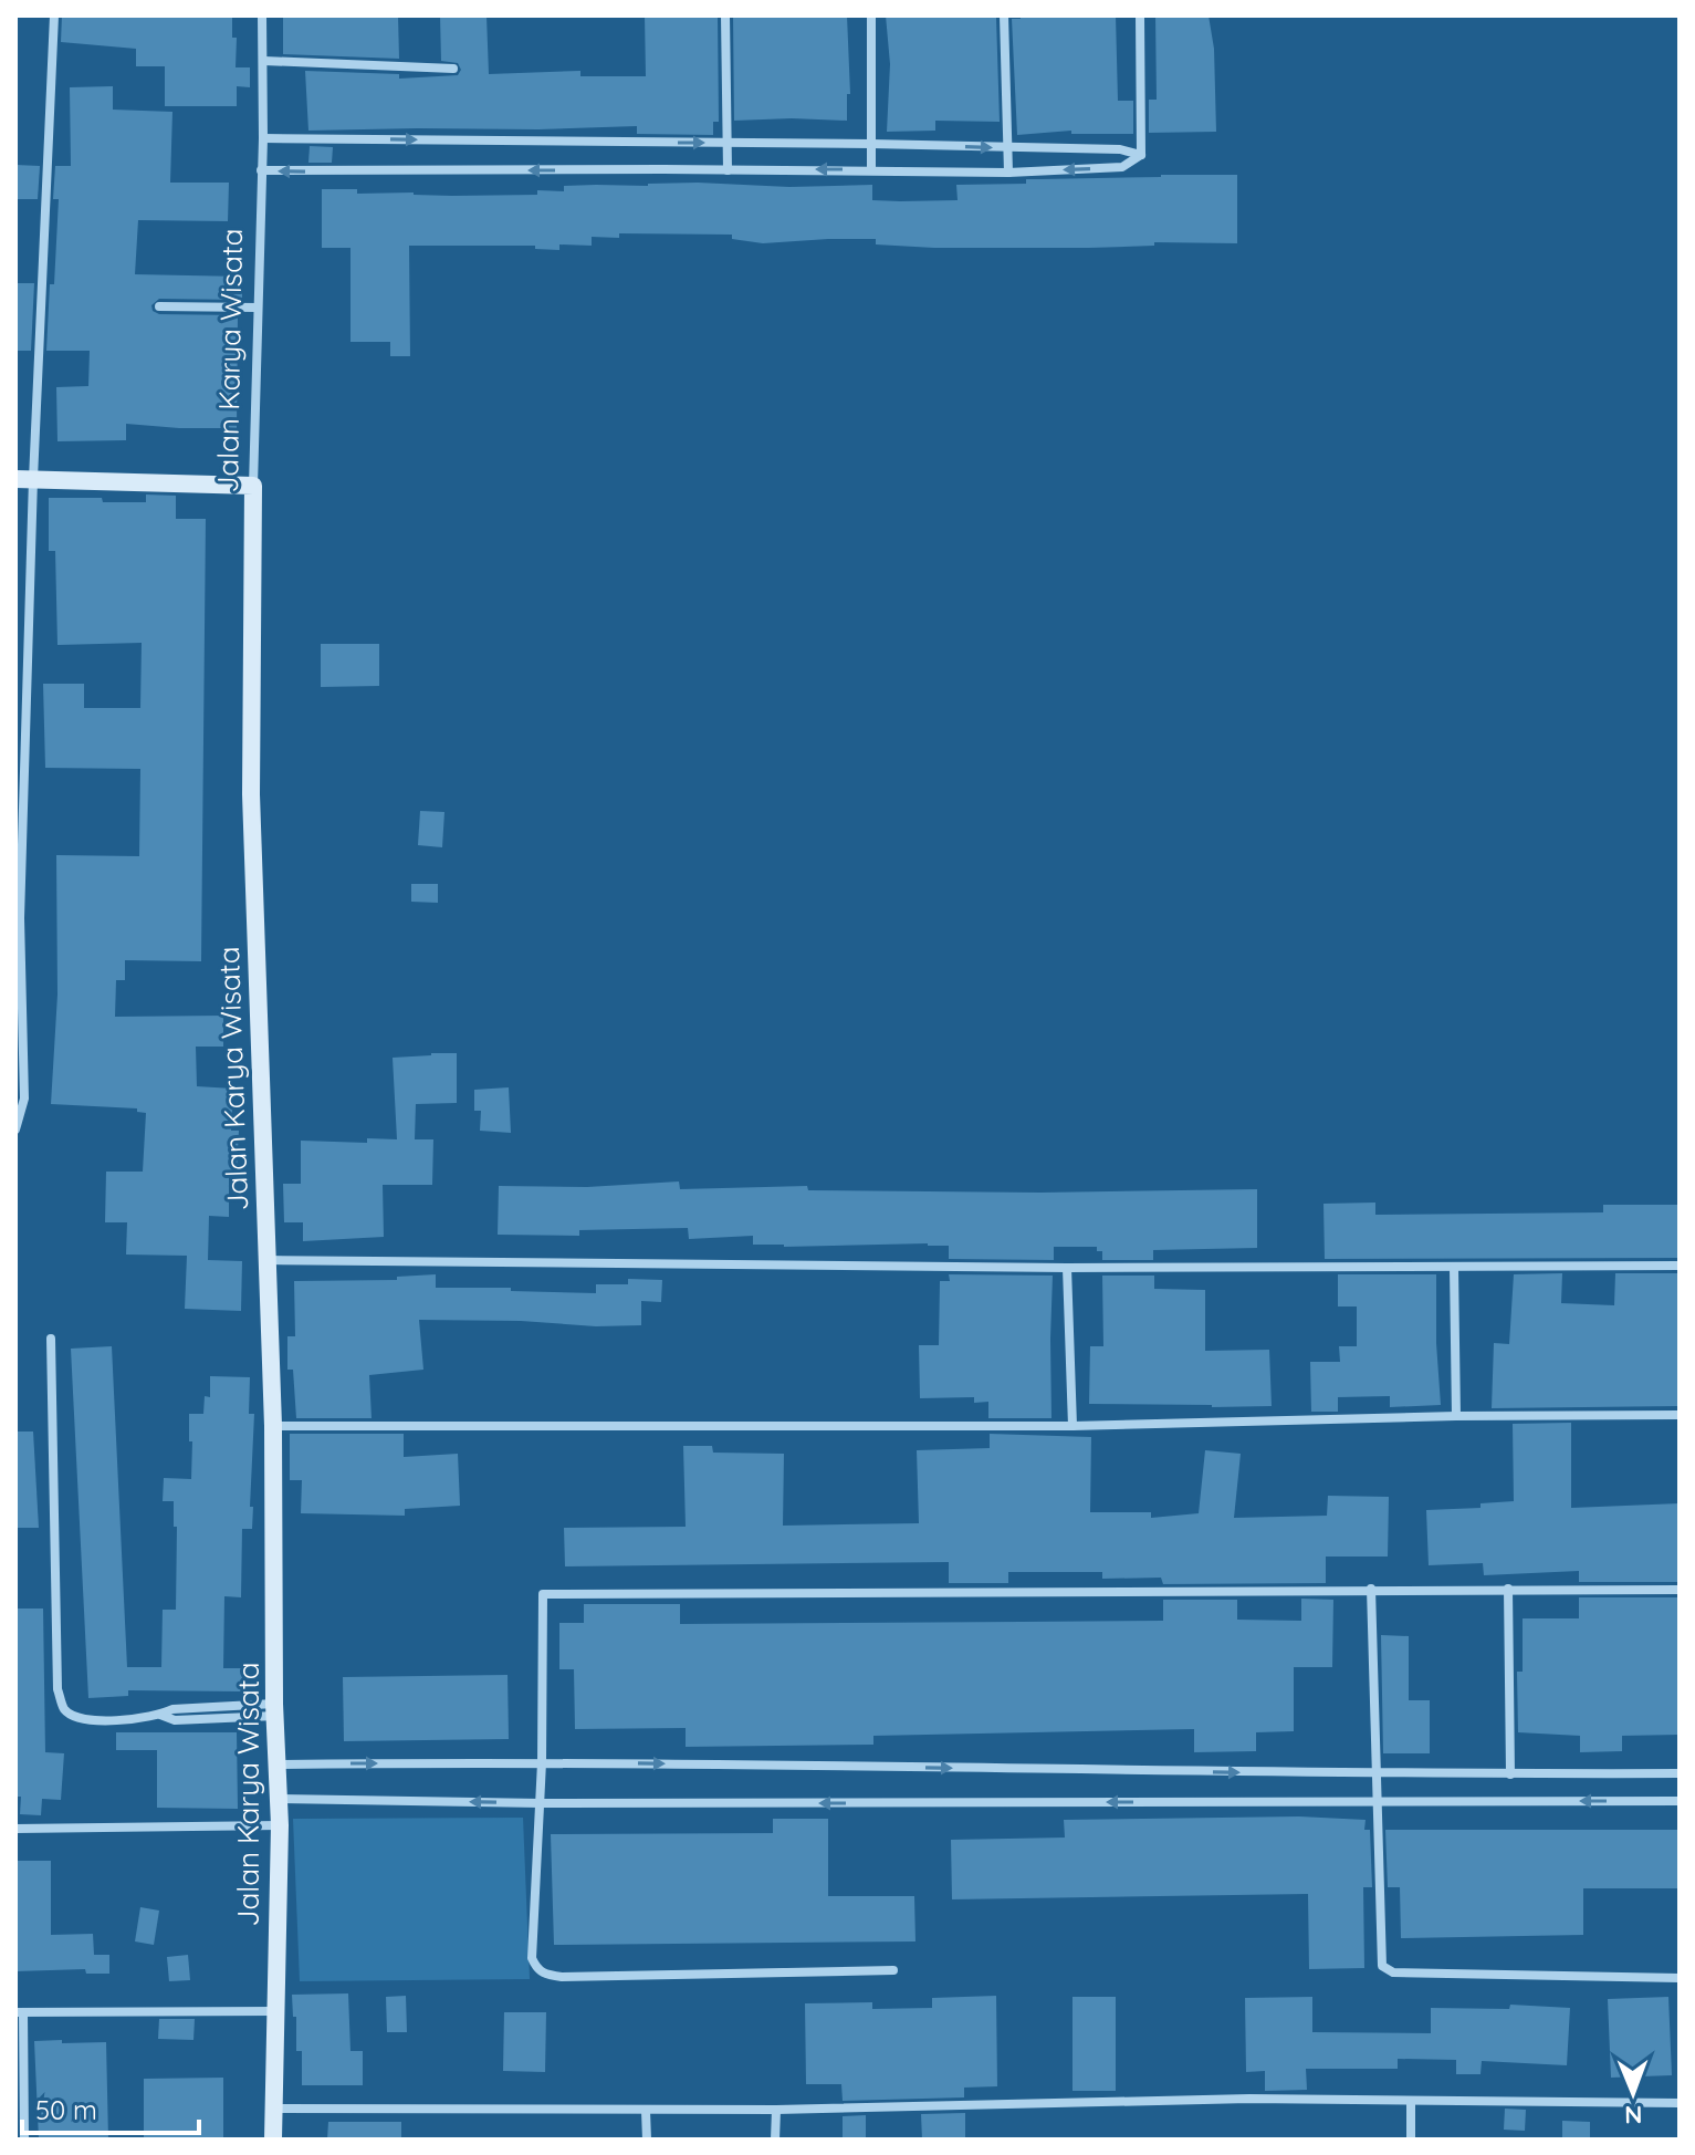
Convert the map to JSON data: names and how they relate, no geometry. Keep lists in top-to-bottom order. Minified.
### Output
{"streets":{"street":["Jalan Karya Wisata"]},"scale_bar":"50 m","north":"bottom"}
